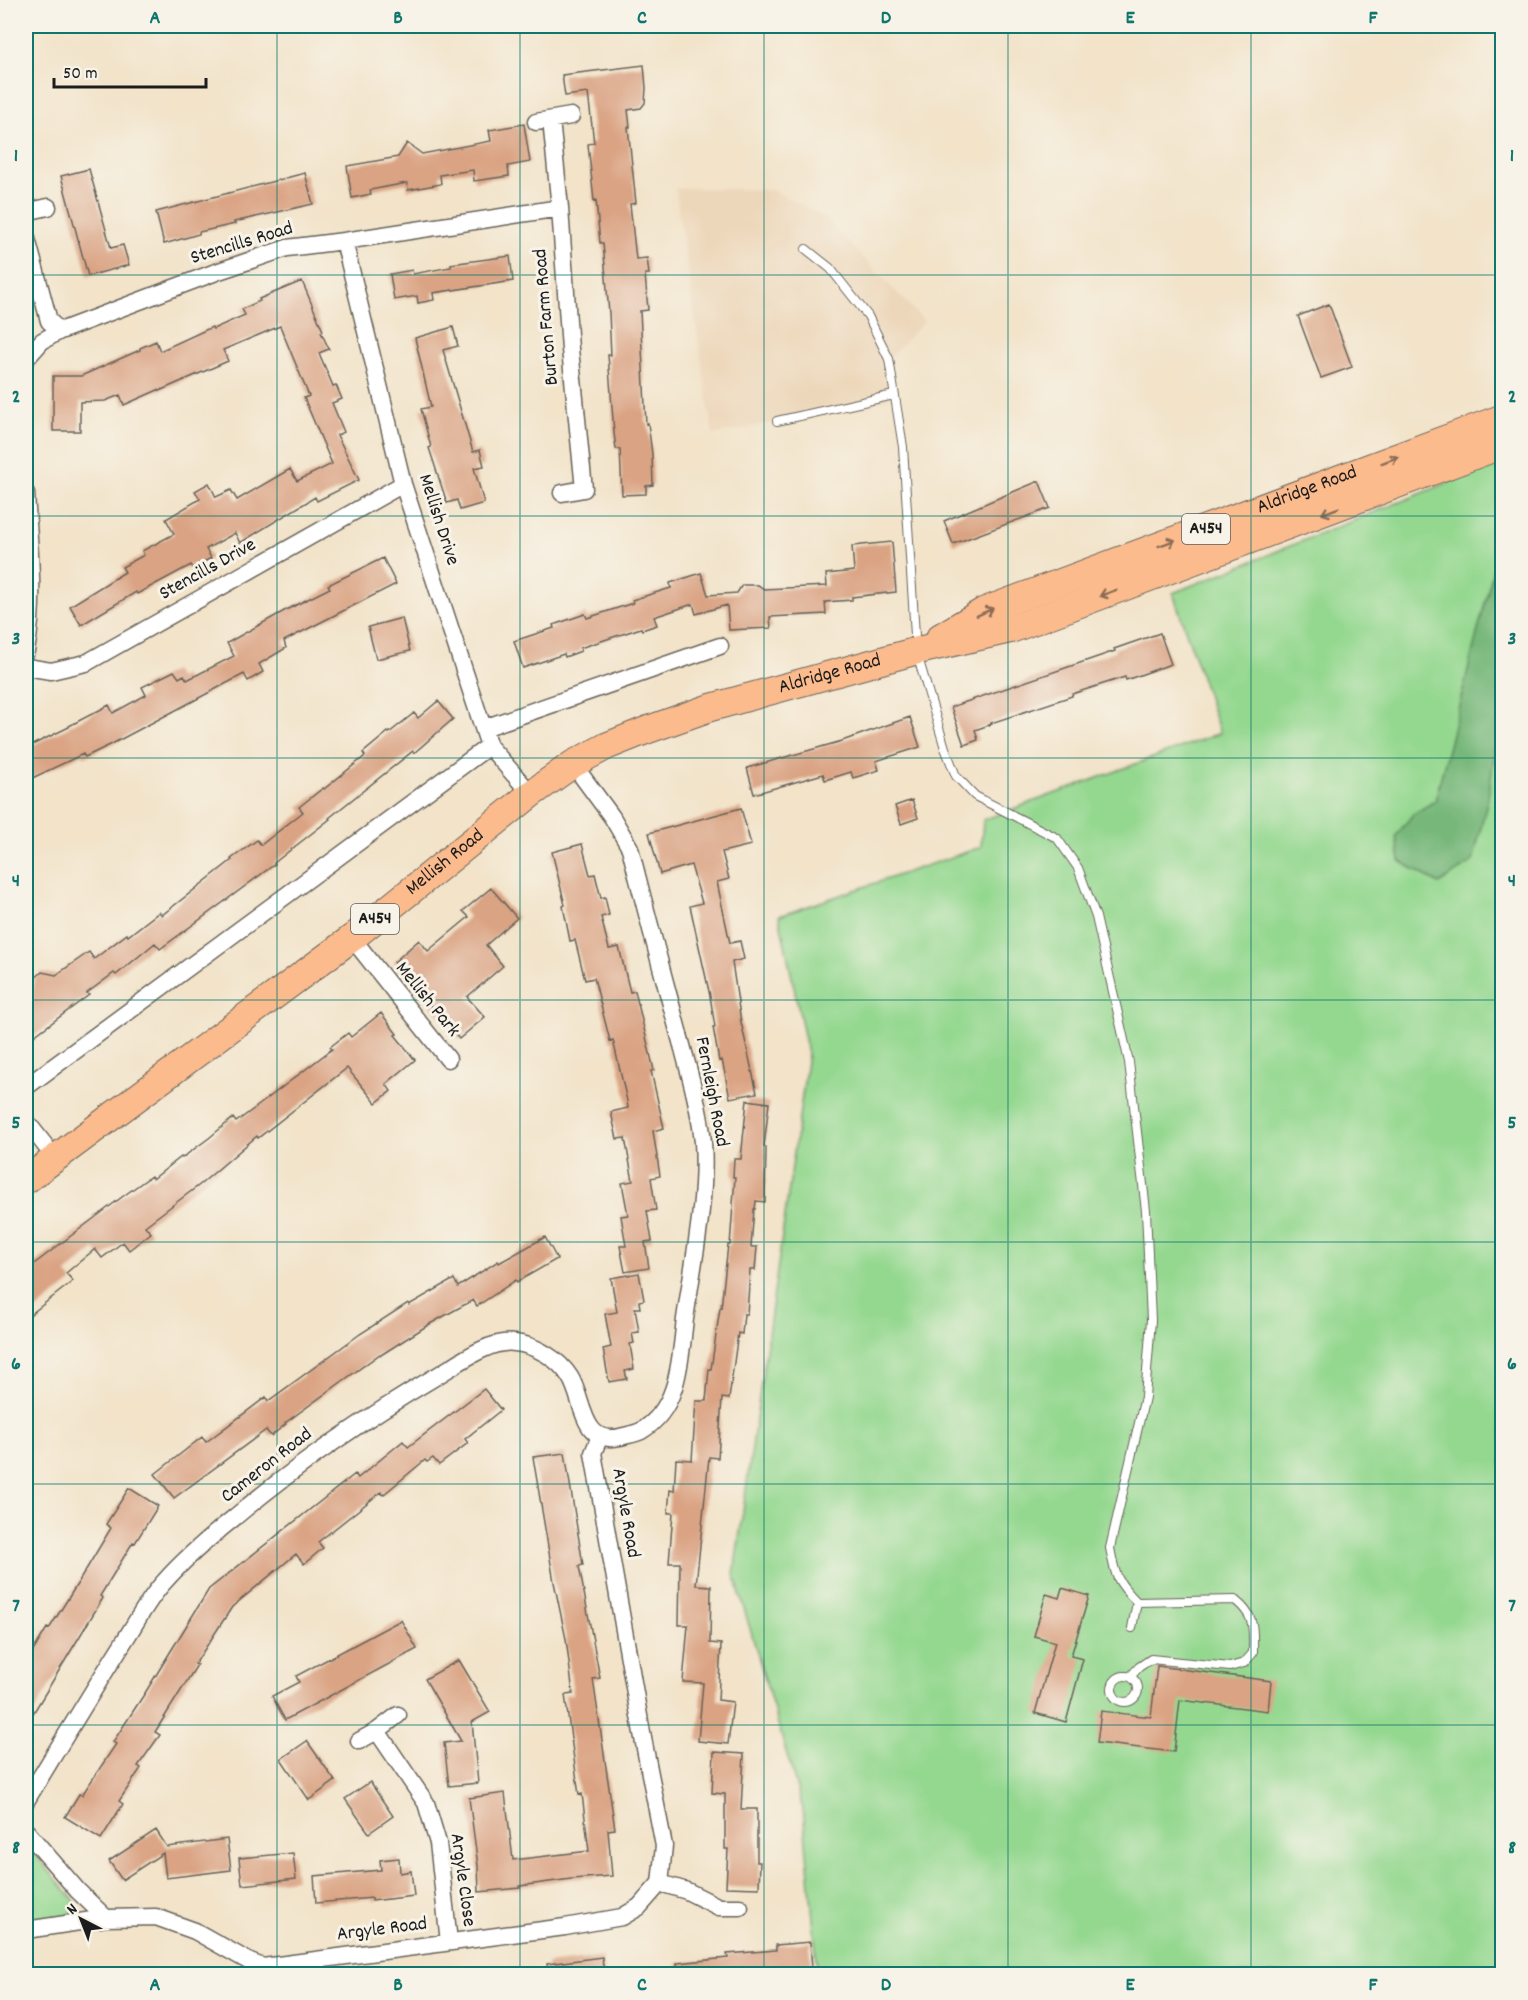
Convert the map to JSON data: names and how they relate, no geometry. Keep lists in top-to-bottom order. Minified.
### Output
{"streets":{"main road":["Aldridge Road","A454","Mellish Road"],"street":["Stencills Road","Burton Farm Road","Mellish Drive","Stencills Drive","Mellish Park","Fernleigh Road","Cameron Road","Argyle Road","Argyle Close"]},"crossings":[["Stencills Road","Burton Farm Road"],["Stencills Road","Mellish Drive"],["Aldridge Road","Mellish Road"],["Mellish Drive","Stencills Drive"],["Mellish Drive","Mellish Road"],["Mellish Road","Mellish Park"],["Mellish Road","Fernleigh Road"],["Fernleigh Road","Cameron Road"],["Fernleigh Road","Argyle Road"],["Cameron Road","Argyle Road"],["Argyle Road","Argyle Close"]],"scale_bar":"50 m","north":"top left","grid":{"columns":["A","B","C","D","E","F"],"rows":["1","2","3","4","5","6","7","8"]}}
